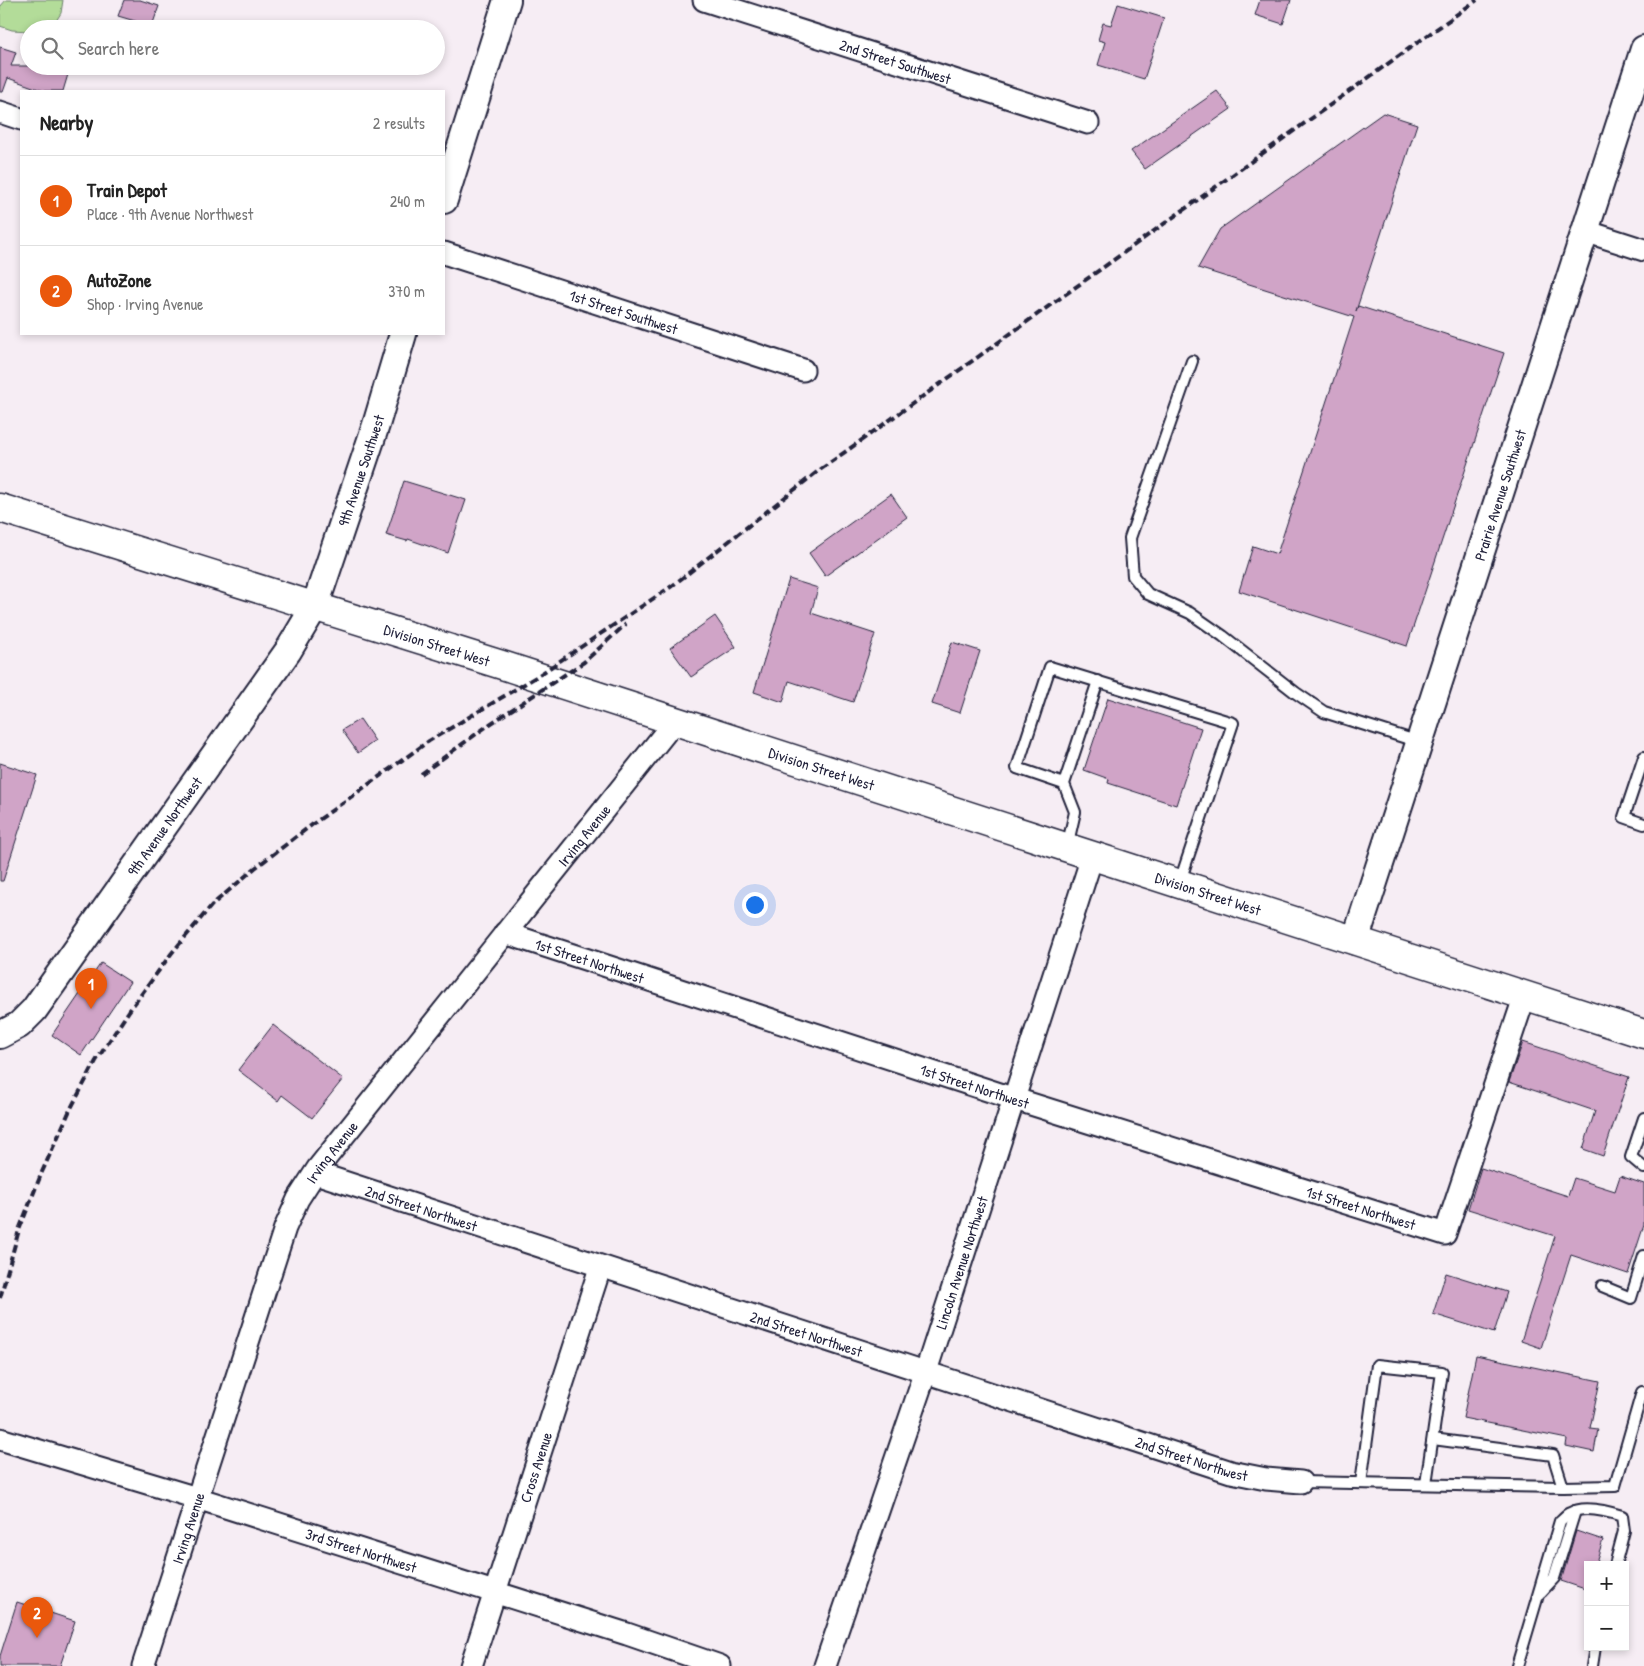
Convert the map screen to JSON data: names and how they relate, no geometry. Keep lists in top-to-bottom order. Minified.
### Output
{"streets":{"main road":["Division Street West"],"street":["2nd Street Southwest","1st Street Southwest","9th Avenue Southwest","Prairie Avenue Southwest","9th Avenue Northwest","Irving Avenue","1st Street Northwest","2nd Street Northwest","Lincoln Avenue Northwest","Cross Avenue","3rd Street Northwest"]},"crossings":[["9th Avenue Southwest","Division Street West"],["9th Avenue Southwest","9th Avenue Northwest"],["Prairie Avenue Southwest","Division Street West"],["Division Street West","9th Avenue Northwest"],["Division Street West","Irving Avenue"],["Division Street West","1st Street Northwest"],["Division Street West","Lincoln Avenue Northwest"],["Irving Avenue","1st Street Northwest"],["Irving Avenue","2nd Street Northwest"],["Irving Avenue","3rd Street Northwest"],["1st Street Northwest","Lincoln Avenue Northwest"],["2nd Street Northwest","Lincoln Avenue Northwest"],["2nd Street Northwest","Cross Avenue"],["Cross Avenue","3rd Street Northwest"]],"page":{"search":"Search here","heading":["Nearby","2 results"],"list":[{"mark":"1","name":"Train Depot","note":"Place · 9th Avenue Northwest","value":"240 m"},{"mark":"2","name":"AutoZone","note":"Shop · Irving Avenue","value":"370 m"}],"pins":["1","2"],"map_buttons":["+","−"]}}
